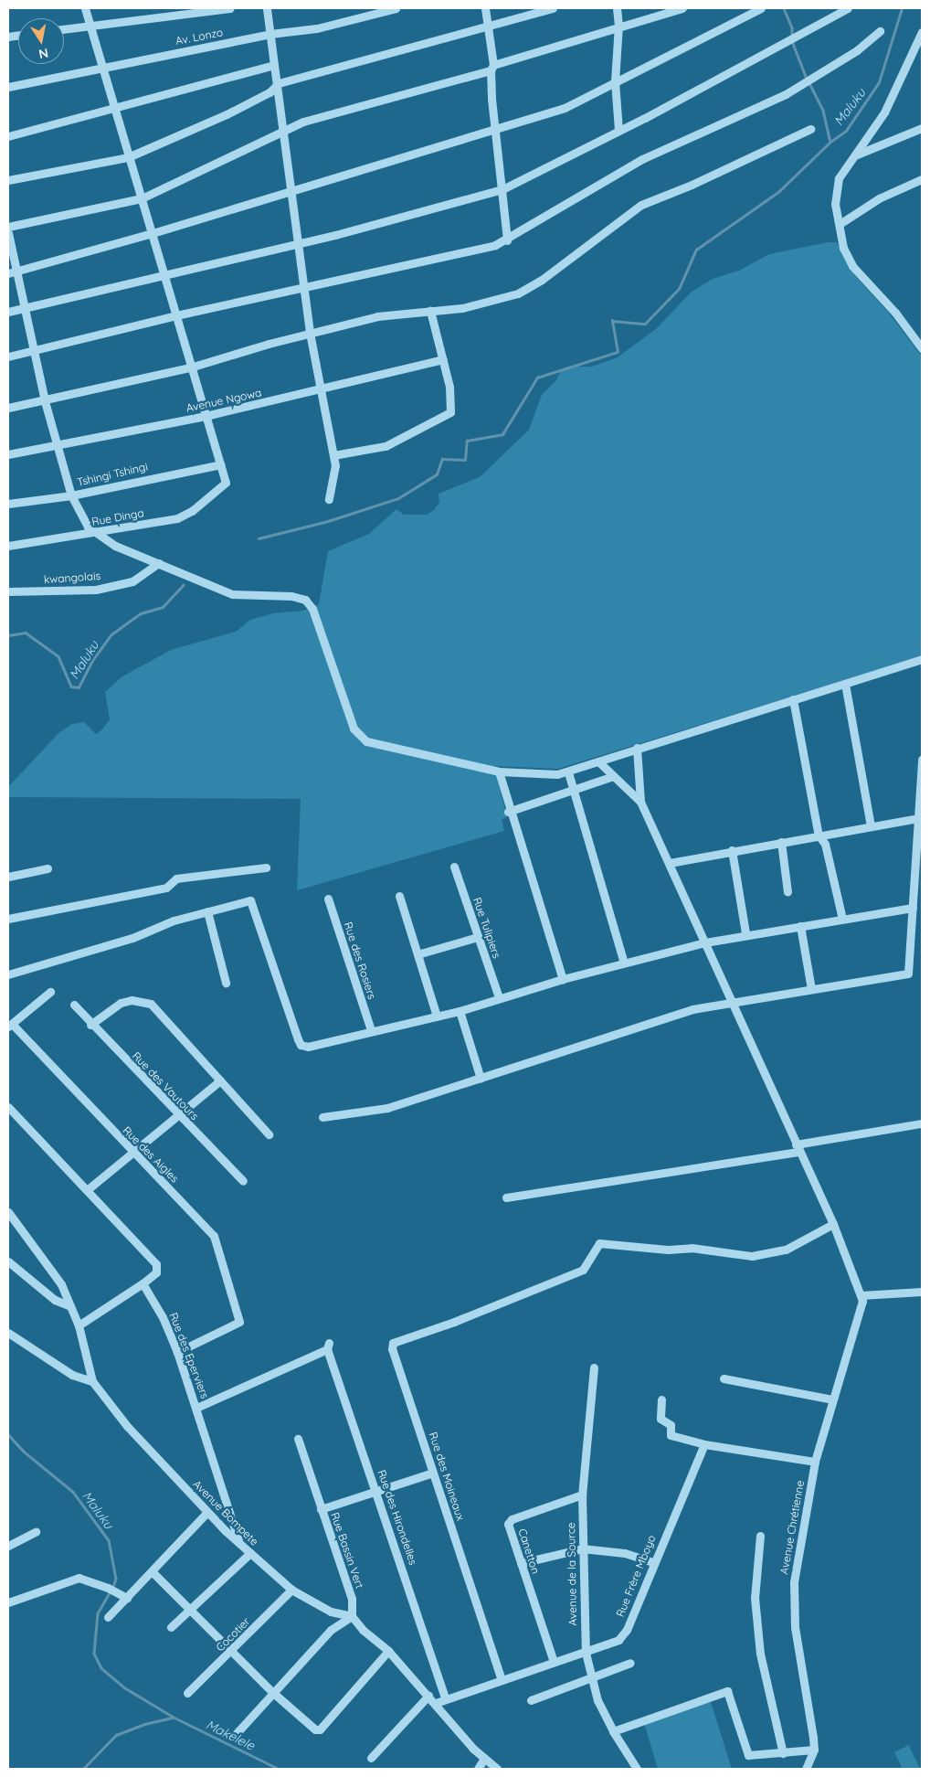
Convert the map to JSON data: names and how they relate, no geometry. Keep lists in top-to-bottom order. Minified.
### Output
{"streets":{"street":["Av. Lonzo","Avenue Ngowa","Tshingi Tshingi","Rue Dinga","kwangolais","Rue Tulipiers","Rue des Rosiers","Rue des Vautours","Rue des Aigles","Rue des Eperviers","Rue des Moineaux","Avenue Bompete","Rue des Hirondelles","Avenue Chrétienne","Rue Bassin Vert","Canetton","Avenue de la Source","Rue Frère Mboyo","Cocotier"]},"crossings":[["Tshingi Tshingi","Rue Dinga"],["Rue des Aigles","Rue des Eperviers"],["Rue des Eperviers","Avenue Bompete"],["Rue des Eperviers","Rue des Hirondelles"],["Rue des Moineaux","Rue Frère Mboyo"],["Avenue Bompete","Rue Bassin Vert"],["Avenue Bompete","Cocotier"],["Rue des Hirondelles","Rue Frère Mboyo"],["Canetton","Avenue de la Source"],["Canetton","Rue Frère Mboyo"],["Avenue de la Source","Rue Frère Mboyo"]],"water":["Maluku","Makelele"],"north":"bottom"}
